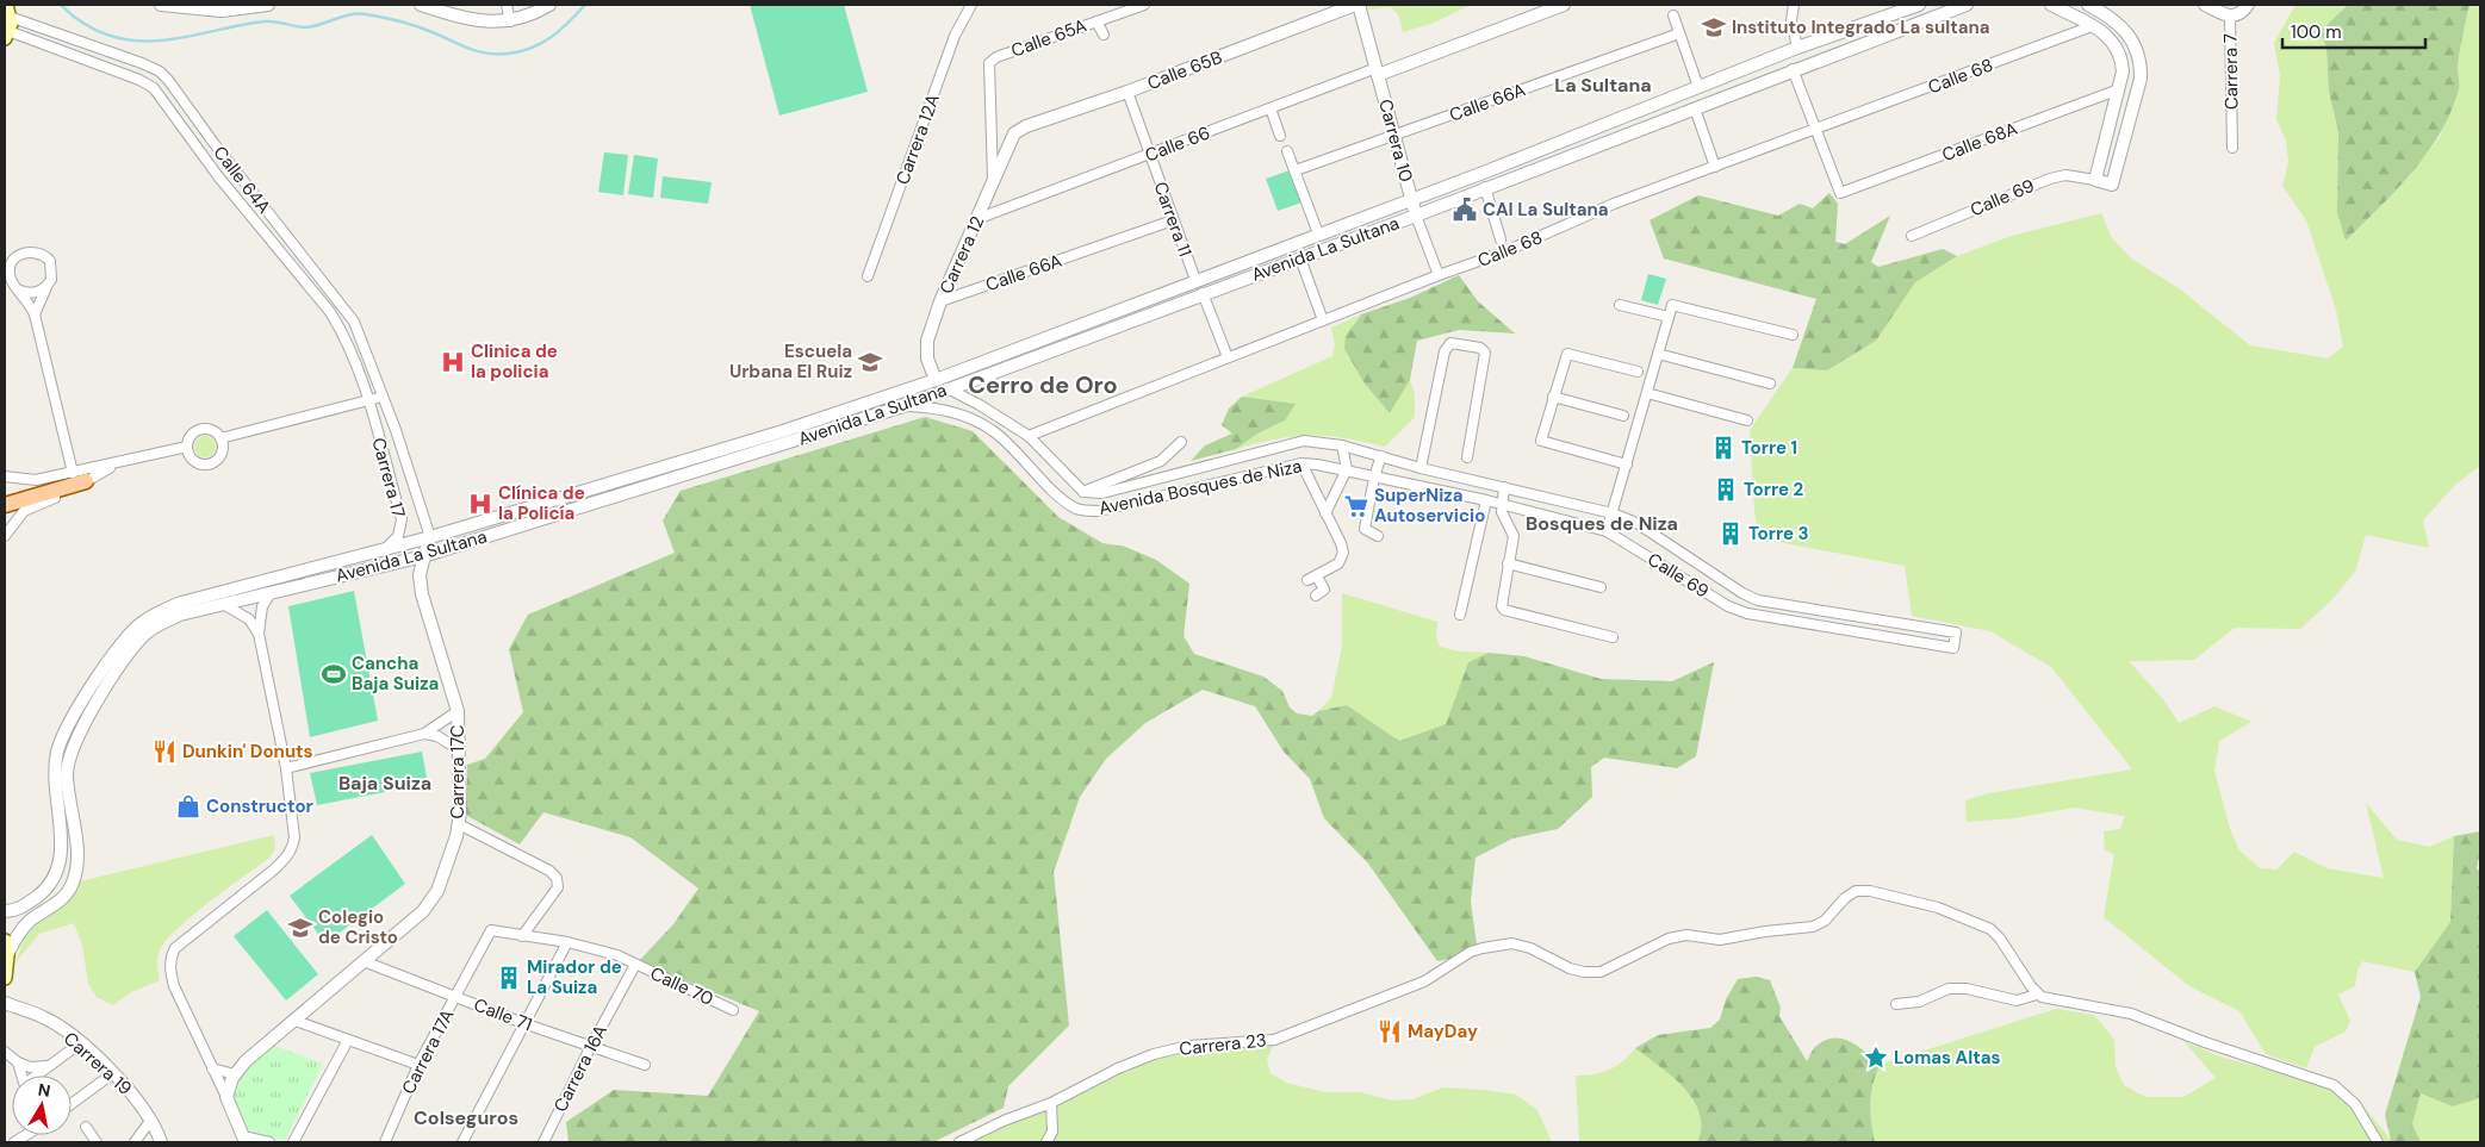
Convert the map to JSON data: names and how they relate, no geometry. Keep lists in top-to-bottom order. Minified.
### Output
{"streets":{"street":["Calle 65A","Calle 65B","Carrera 7","Calle 68","Calle 66A","Carrera 12A","Carrera 10","Calle 68A","Calle 66","Calle 64A","Calle 69","Carrera 11","Avenida La Sultana","Carrera 12","Carrera 17","Avenida Bosques de Niza","Carrera 17C","Calle 70","Calle 71","Carrera 23","Carrera 17A","Carrera 19","Carrera 16A"]},"crossings":[["Calle 65A","Carrera 12"],["Calle 65B","Carrera 10"],["Calle 65B","Carrera 11"],["Calle 65B","Carrera 12"],["Calle 68","Carrera 10"],["Calle 68","Calle 68A"],["Calle 66A","Carrera 10"],["Calle 66A","Carrera 11"],["Calle 66A","Carrera 12"],["Carrera 10","Calle 66"],["Carrera 10","Avenida La Sultana"],["Calle 66","Carrera 11"],["Calle 66","Carrera 12"],["Calle 64A","Carrera 17"],["Calle 69","Avenida Bosques de Niza"],["Carrera 11","Avenida La Sultana"],["Avenida La Sultana","Carrera 12"],["Avenida La Sultana","Carrera 17"],["Avenida La Sultana","Avenida Bosques de Niza"],["Avenida La Sultana","Carrera 17C"],["Carrera 17","Carrera 17C"],["Carrera 17C","Calle 71"],["Calle 70","Carrera 17A"],["Calle 70","Carrera 16A"],["Calle 71","Carrera 17A"],["Calle 71","Carrera 16A"]],"districts":["La Sultana","Cerro de Oro","Bosques de Niza","Baja Suiza","Colseguros"],"places":{"school or university":["Instituto Integrado La sultana","Escuela Urbana El Ruiz","Colegio de Cristo"],"public building":["CAI La Sultana"],"hospital":["Clinica de la policia","Clínica de la Policía"],"building":["Torre 1","Torre 2","Torre 3","Mirador de La Suiza"],"supermarket":["SuperNiza Autoservicio"],"sports":["Cancha Baja Suiza"],"restaurant":["Dunkin' Donuts","MayDay"],"shop":["Constructor"],"place":["Lomas Altas"]},"scale_bar":"100 m","north":"top"}
